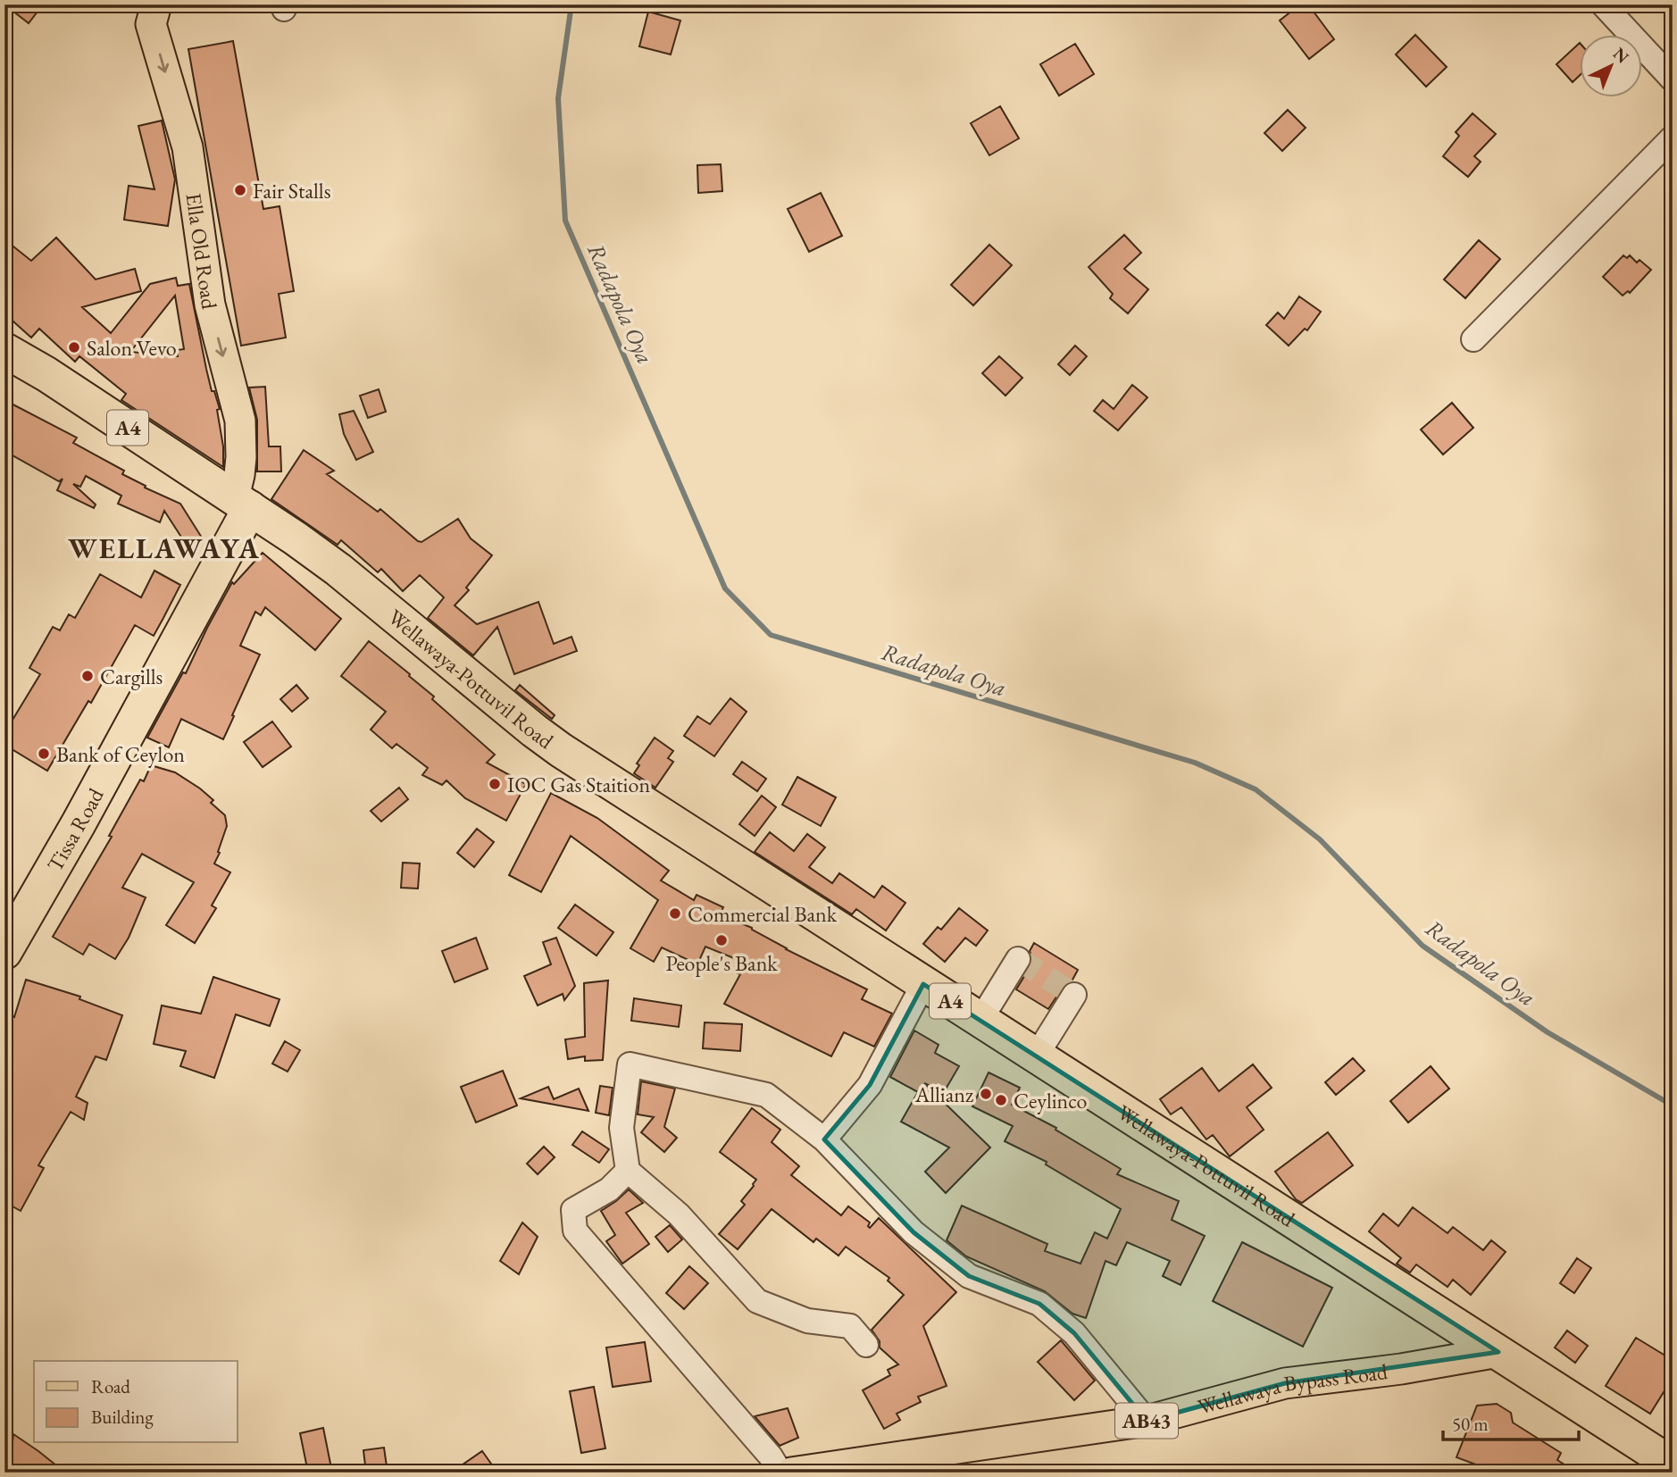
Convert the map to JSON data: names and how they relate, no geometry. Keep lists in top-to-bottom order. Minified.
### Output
{"streets":{"highway":["A4","Wellawaya-Pottuvil Road","Tissa Road"],"main road":["Ella Old Road","Wellawaya Bypass Road","AB43"]},"crossings":[["Ella Old Road","Wellawaya-Pottuvil Road"],["Ella Old Road","Tissa Road"],["Wellawaya-Pottuvil Road","Tissa Road"],["Wellawaya-Pottuvil Road","Wellawaya Bypass Road"]],"one_way":["Ella Old Road"],"districts":["WELLAWAYA"],"water":["Radapola Oya"],"places":["Fair Stalls","Salon Vevo","Cargills","Bank of Ceylon","IOC Gas Staition","Commercial Bank","People's Bank","Allianz","Ceylinco"],"legend":["Road","Building"],"scale_bar":"50 m","north":"top right"}
